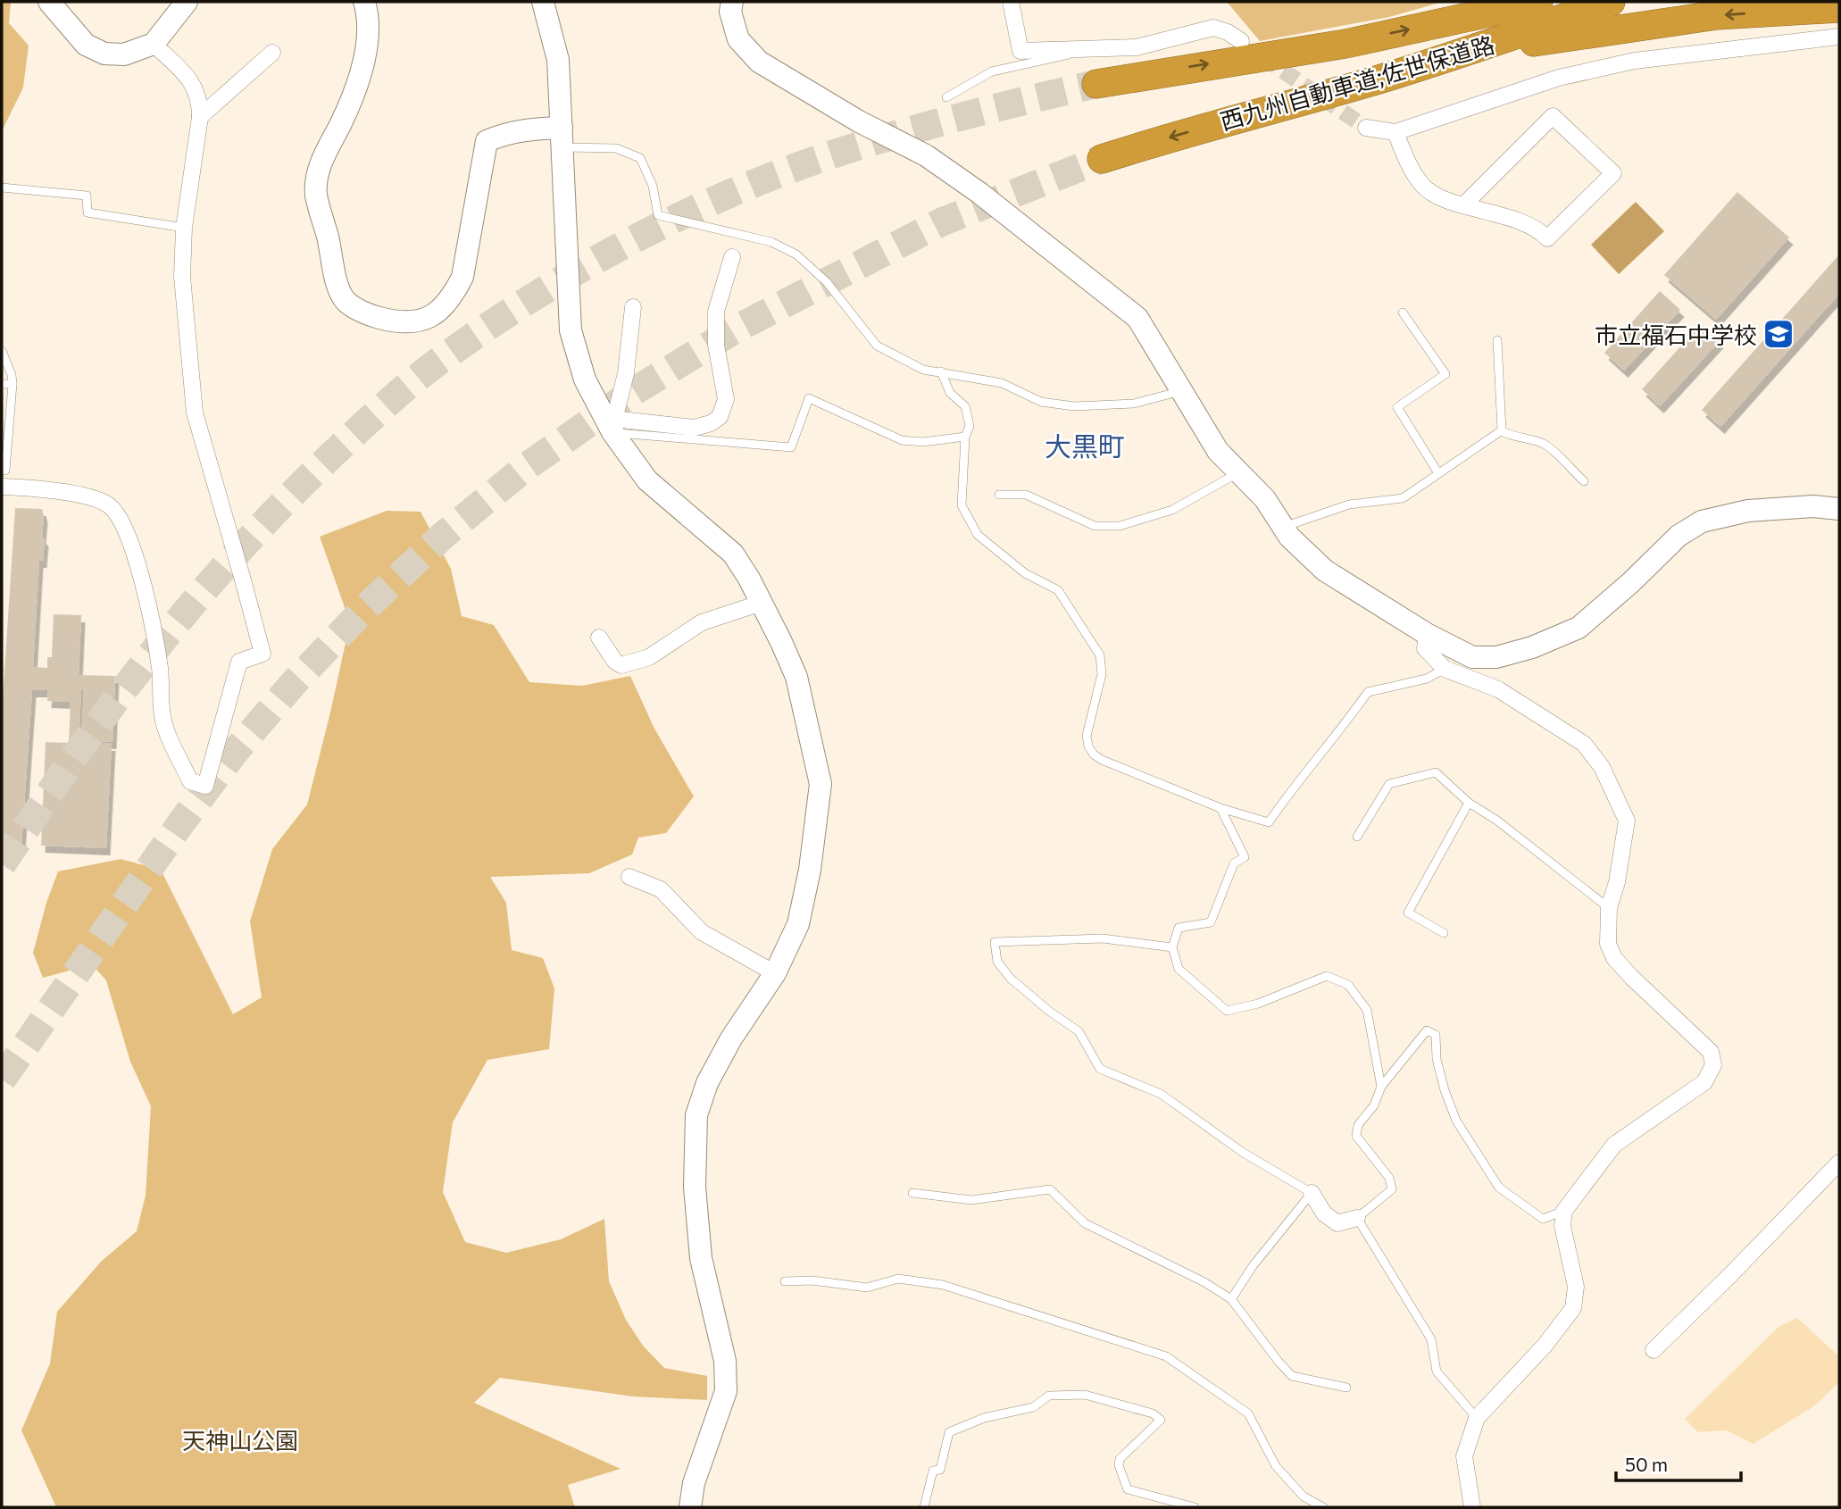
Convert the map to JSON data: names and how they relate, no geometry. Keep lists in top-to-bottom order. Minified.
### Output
{"streets":{"highway":["西九州自動車道;佐世保道路"]},"districts":["大黒町"],"parks":["天神山公園"],"places":{"school or university":["市立福石中学校"]},"scale_bar":"50 m"}
